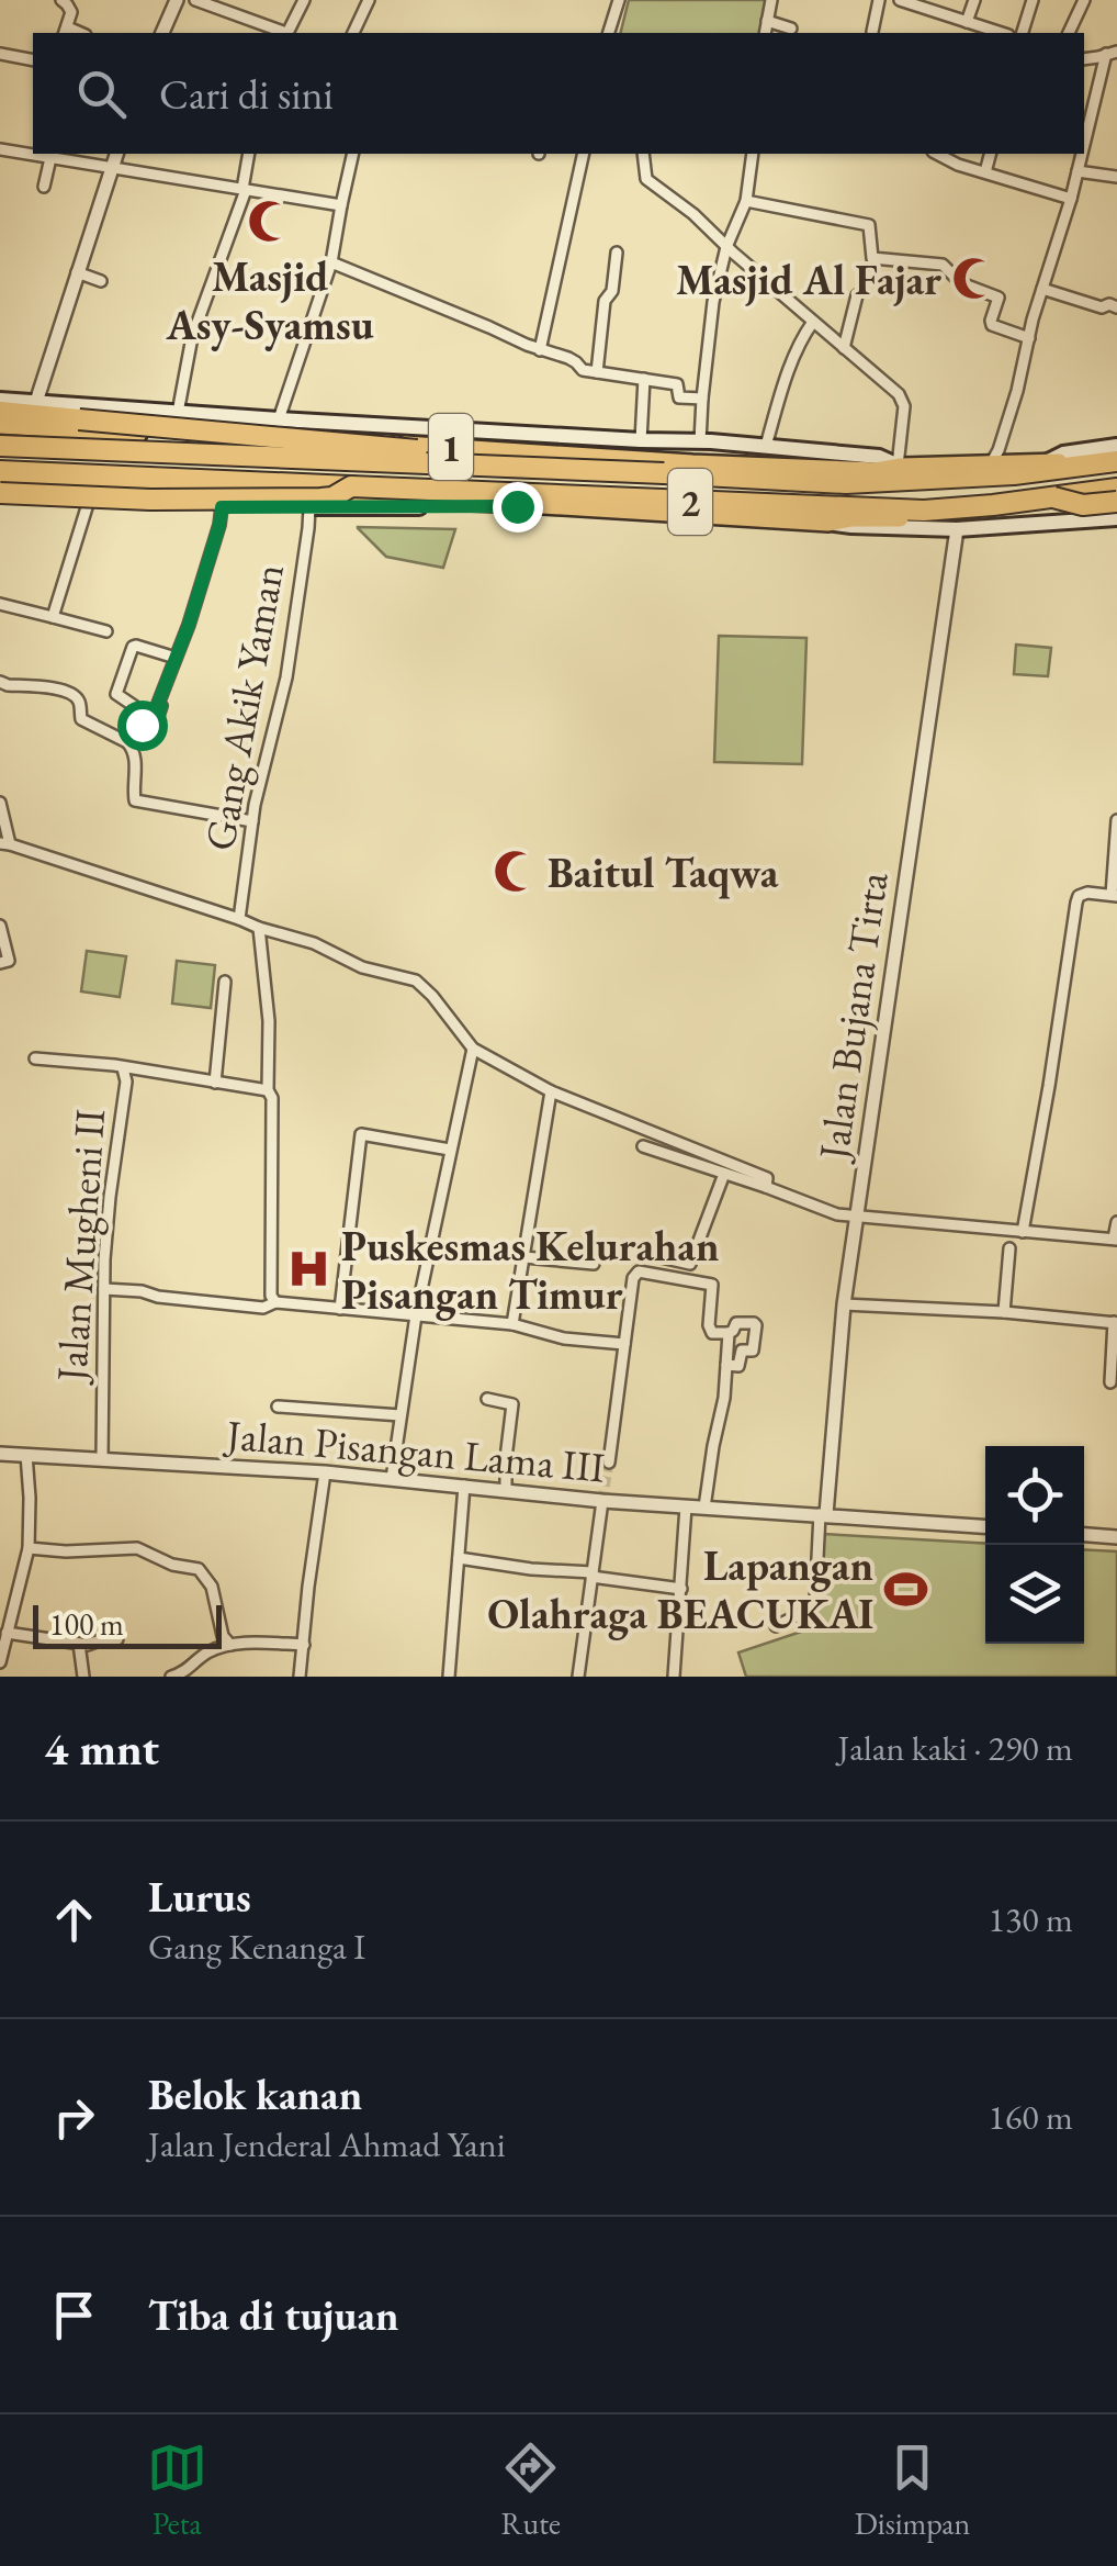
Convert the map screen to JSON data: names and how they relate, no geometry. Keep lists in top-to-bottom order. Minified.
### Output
{"streets":{"highway":["1","2"],"street":["Gang Akik Yaman","Jalan Bujana Tirta","Jalan Mugheni II","Jalan Pisangan Lama III"]},"crossings":[["1","2"],["1","Gang Akik Yaman"],["1","Jalan Bujana Tirta"],["Jalan Bujana Tirta","Jalan Pisangan Lama III"],["Jalan Mugheni II","Jalan Pisangan Lama III"]],"places":{"mosque":["Masjid Asy-Syamsu","Masjid Al Fajar","Baitul Taqwa"],"hospital":["Puskesmas Kelurahan Pisangan Timur"],"sports":["Lapangan Olahraga BEACUKAI"]},"scale_bar":"100 m","page":{"search":"Cari di sini","scale":"100 m","heading":["4 mnt","Jalan kaki · 290 m"],"list":[["Lurus","Gang Kenanga I","130 m"],["Belok kanan","Jalan Jenderal Ahmad Yani","160 m"],"Tiba di tujuan"],"nav":["Peta","Rute","Disimpan"]}}
